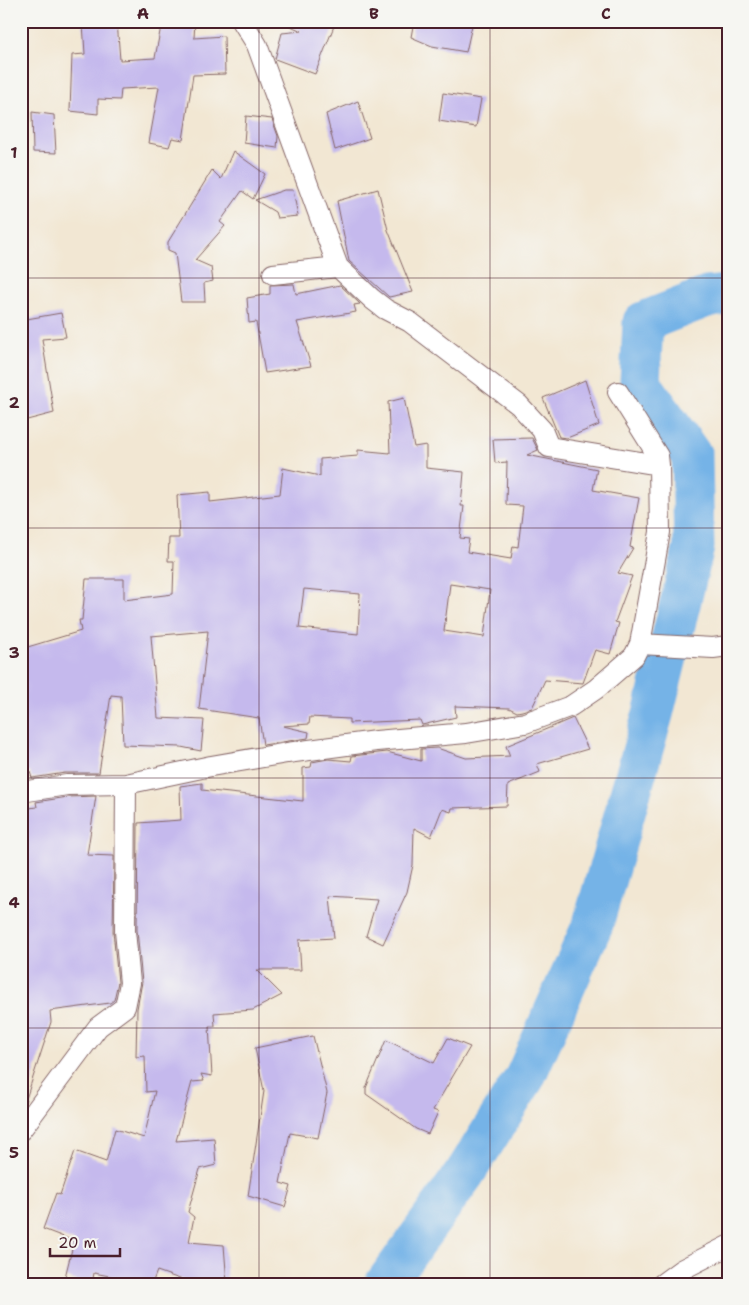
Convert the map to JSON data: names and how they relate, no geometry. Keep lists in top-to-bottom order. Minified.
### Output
{"scale_bar":"20 m","grid":{"columns":["A","B","C"],"rows":["1","2","3","4","5"]}}
